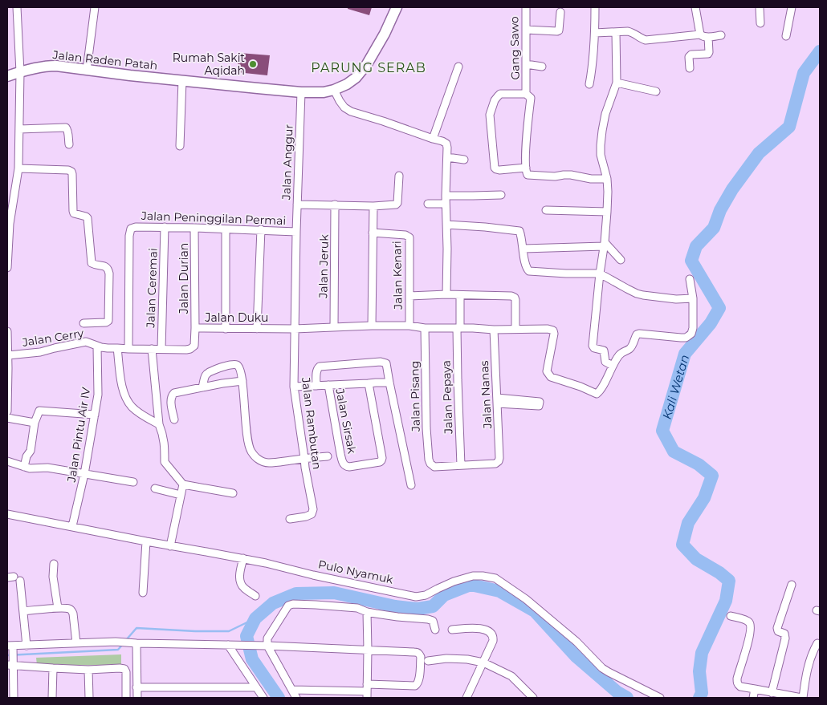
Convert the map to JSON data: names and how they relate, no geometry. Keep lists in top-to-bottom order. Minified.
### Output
{"streets":{"main road":["Jalan Raden Patah"],"street":["Gang Sawo","Jalan Anggur","Jalan Peninggilan Permai","Jalan Jeruk","Jalan Kenari","Jalan Durian","Jalan Ceremai","Jalan Duku","Jalan Cerry","Jalan Nanas","Jalan Pisang","Jalan Pepaya","Jalan Sirsak","Jalan Rambutan","Jalan Pintu Air IV","Pulo Nyamuk"]},"crossings":[["Jalan Raden Patah","Jalan Anggur"],["Jalan Anggur","Jalan Peninggilan Permai"],["Jalan Anggur","Jalan Duku"],["Jalan Anggur","Jalan Rambutan"],["Jalan Peninggilan Permai","Jalan Jeruk"],["Jalan Peninggilan Permai","Jalan Durian"],["Jalan Peninggilan Permai","Jalan Ceremai"],["Jalan Peninggilan Permai","Jalan Duku"],["Jalan Durian","Jalan Duku"],["Jalan Ceremai","Jalan Duku"],["Jalan Duku","Jalan Cerry"],["Jalan Duku","Jalan Rambutan"],["Jalan Duku","Jalan Pintu Air IV"],["Jalan Cerry","Jalan Pintu Air IV"],["Jalan Nanas","Jalan Pisang"],["Jalan Nanas","Jalan Pepaya"],["Jalan Pisang","Jalan Pepaya"],["Jalan Pintu Air IV","Pulo Nyamuk"]],"districts":["PARUNG SERAB"],"water":["Kali Wetan"],"places":["Rumah Sakit Aqidah"]}
